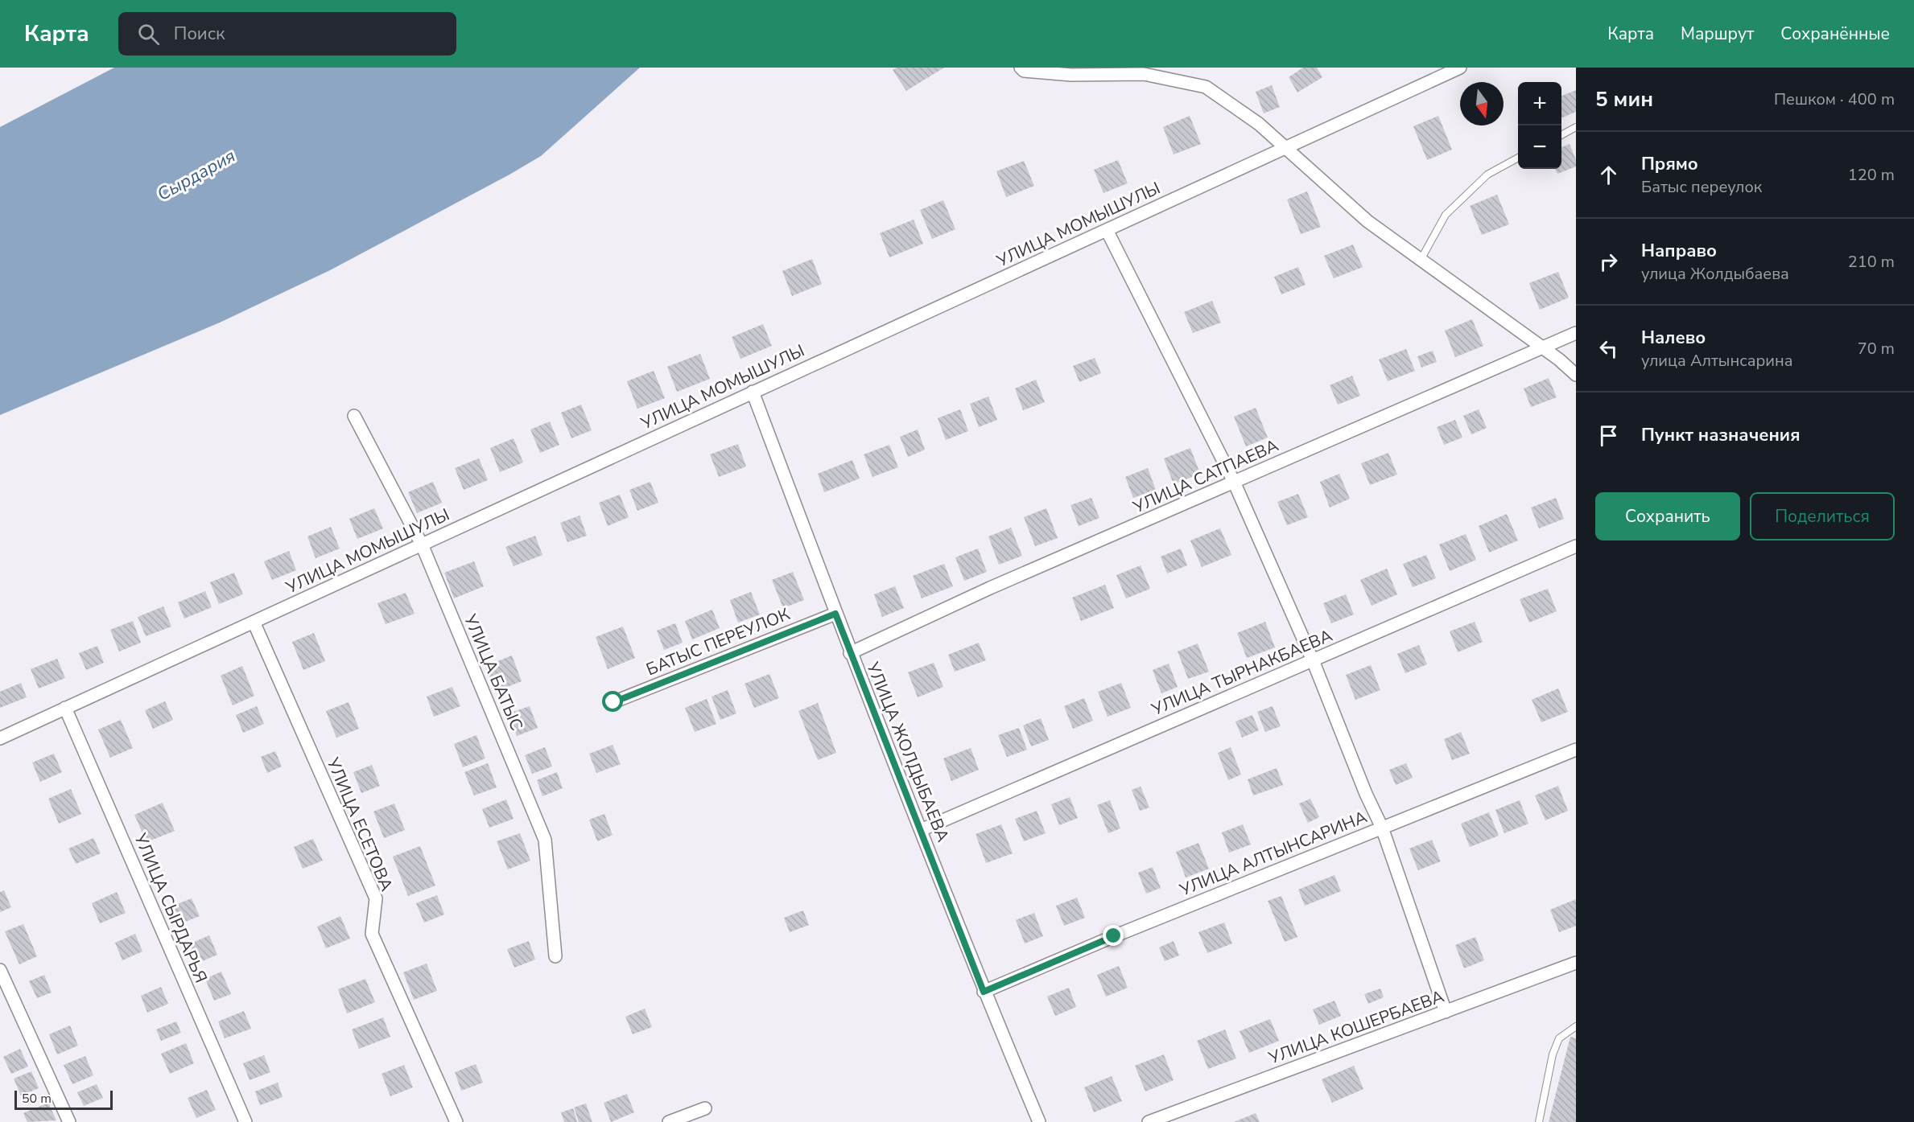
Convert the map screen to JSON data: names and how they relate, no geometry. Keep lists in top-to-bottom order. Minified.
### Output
{"streets":{"street":["УЛИЦА МОМЫШУЛЫ","УЛИЦА САТПАЕВА","БАТЫС ПЕРЕУЛОК","УЛИЦА БАТЫС","УЛИЦА ТЫРНАКБАЕВА","УЛИЦА ЖОЛДЫБАЕВА","УЛИЦА ЕСЕТОВА","УЛИЦА АЛТЫНСАРИНА","УЛИЦА СЫРДАРЬЯ","УЛИЦА КОШЕРБАЕВА"]},"crossings":[["УЛИЦА МОМЫШУЛЫ","УЛИЦА БАТЫС"],["УЛИЦА МОМЫШУЛЫ","УЛИЦА ЖОЛДЫБАЕВА"],["УЛИЦА МОМЫШУЛЫ","УЛИЦА ЕСЕТОВА"],["УЛИЦА МОМЫШУЛЫ","УЛИЦА СЫРДАРЬЯ"],["УЛИЦА САТПАЕВА","УЛИЦА ЖОЛДЫБАЕВА"],["БАТЫС ПЕРЕУЛОК","УЛИЦА ЖОЛДЫБАЕВА"],["УЛИЦА ТЫРНАКБАЕВА","УЛИЦА ЖОЛДЫБАЕВА"],["УЛИЦА ЖОЛДЫБАЕВА","УЛИЦА АЛТЫНСАРИНА"]],"water":["Сырдария"],"scale_bar":"50 m","north":"bottom","page":{"header":"Карта","search":"Поиск","nav":["Карта","Маршрут","Сохранённые"],"heading":["5 мин","Пешком · 400 m"],"map_buttons":["+","−"],"list":[["Прямо","Батыс переулок","120 m"],["Направо","улица Жолдыбаева","210 m"],["Налево","улица Алтынсарина","70 m"],"Пункт назначения"],"buttons":["Сохранить","Поделиться"],"scale":"50 m"}}
